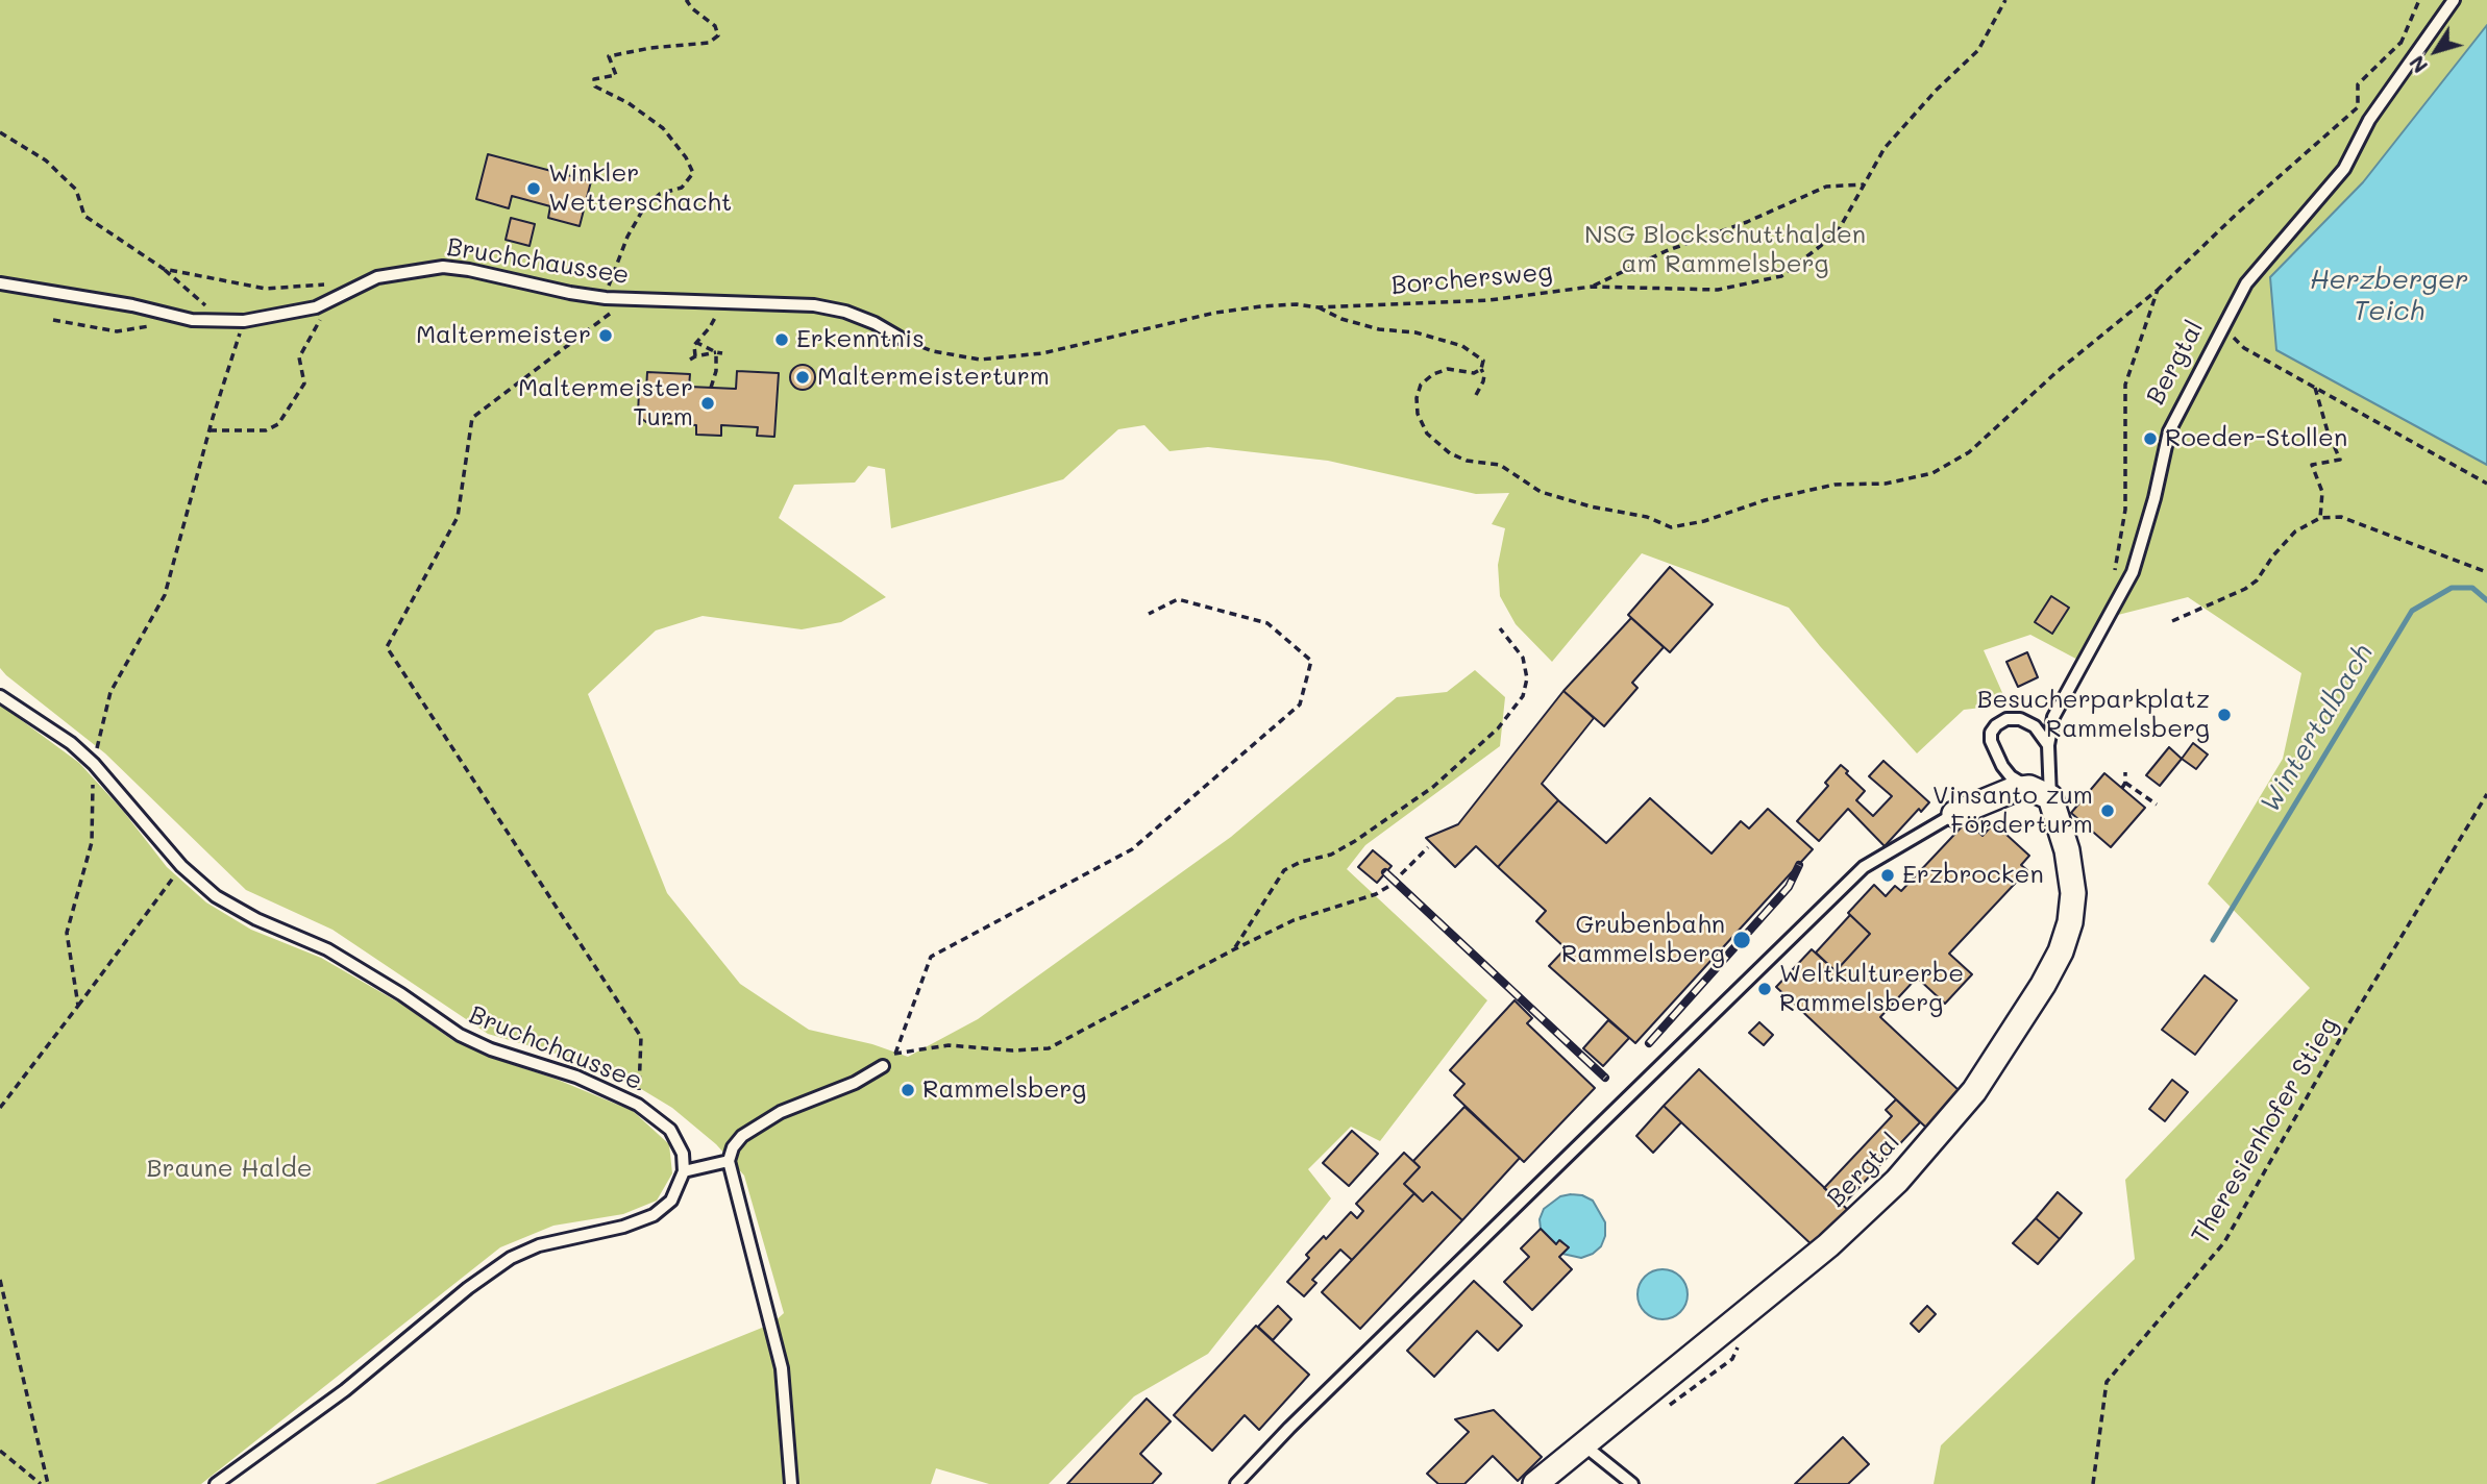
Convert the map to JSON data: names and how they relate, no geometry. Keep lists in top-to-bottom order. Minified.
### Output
{"streets":{"street":["Bergtal"],"lane":["Bruchchaussee"],"path":["Borchersweg","Theresienhofer Stieg"]},"crossings":[["Bruchchaussee","Borchersweg"]],"water":["Herzberger Teich","Wintertalbach"],"parks":["NSG Blockschutthalden am Rammelsberg","Braune Halde"],"places":["Winkler Wetterschacht","Maltermeister","Erkenntnis","Maltermeisterturm","Maltermeister Turm","Roeder-Stollen","Besucherparkplatz Rammelsberg","Vinsanto zum Förderturm","Erzbrocken","Grubenbahn Rammelsberg","Weltkulturerbe Rammelsberg","Rammelsberg"],"north":"bottom left"}
